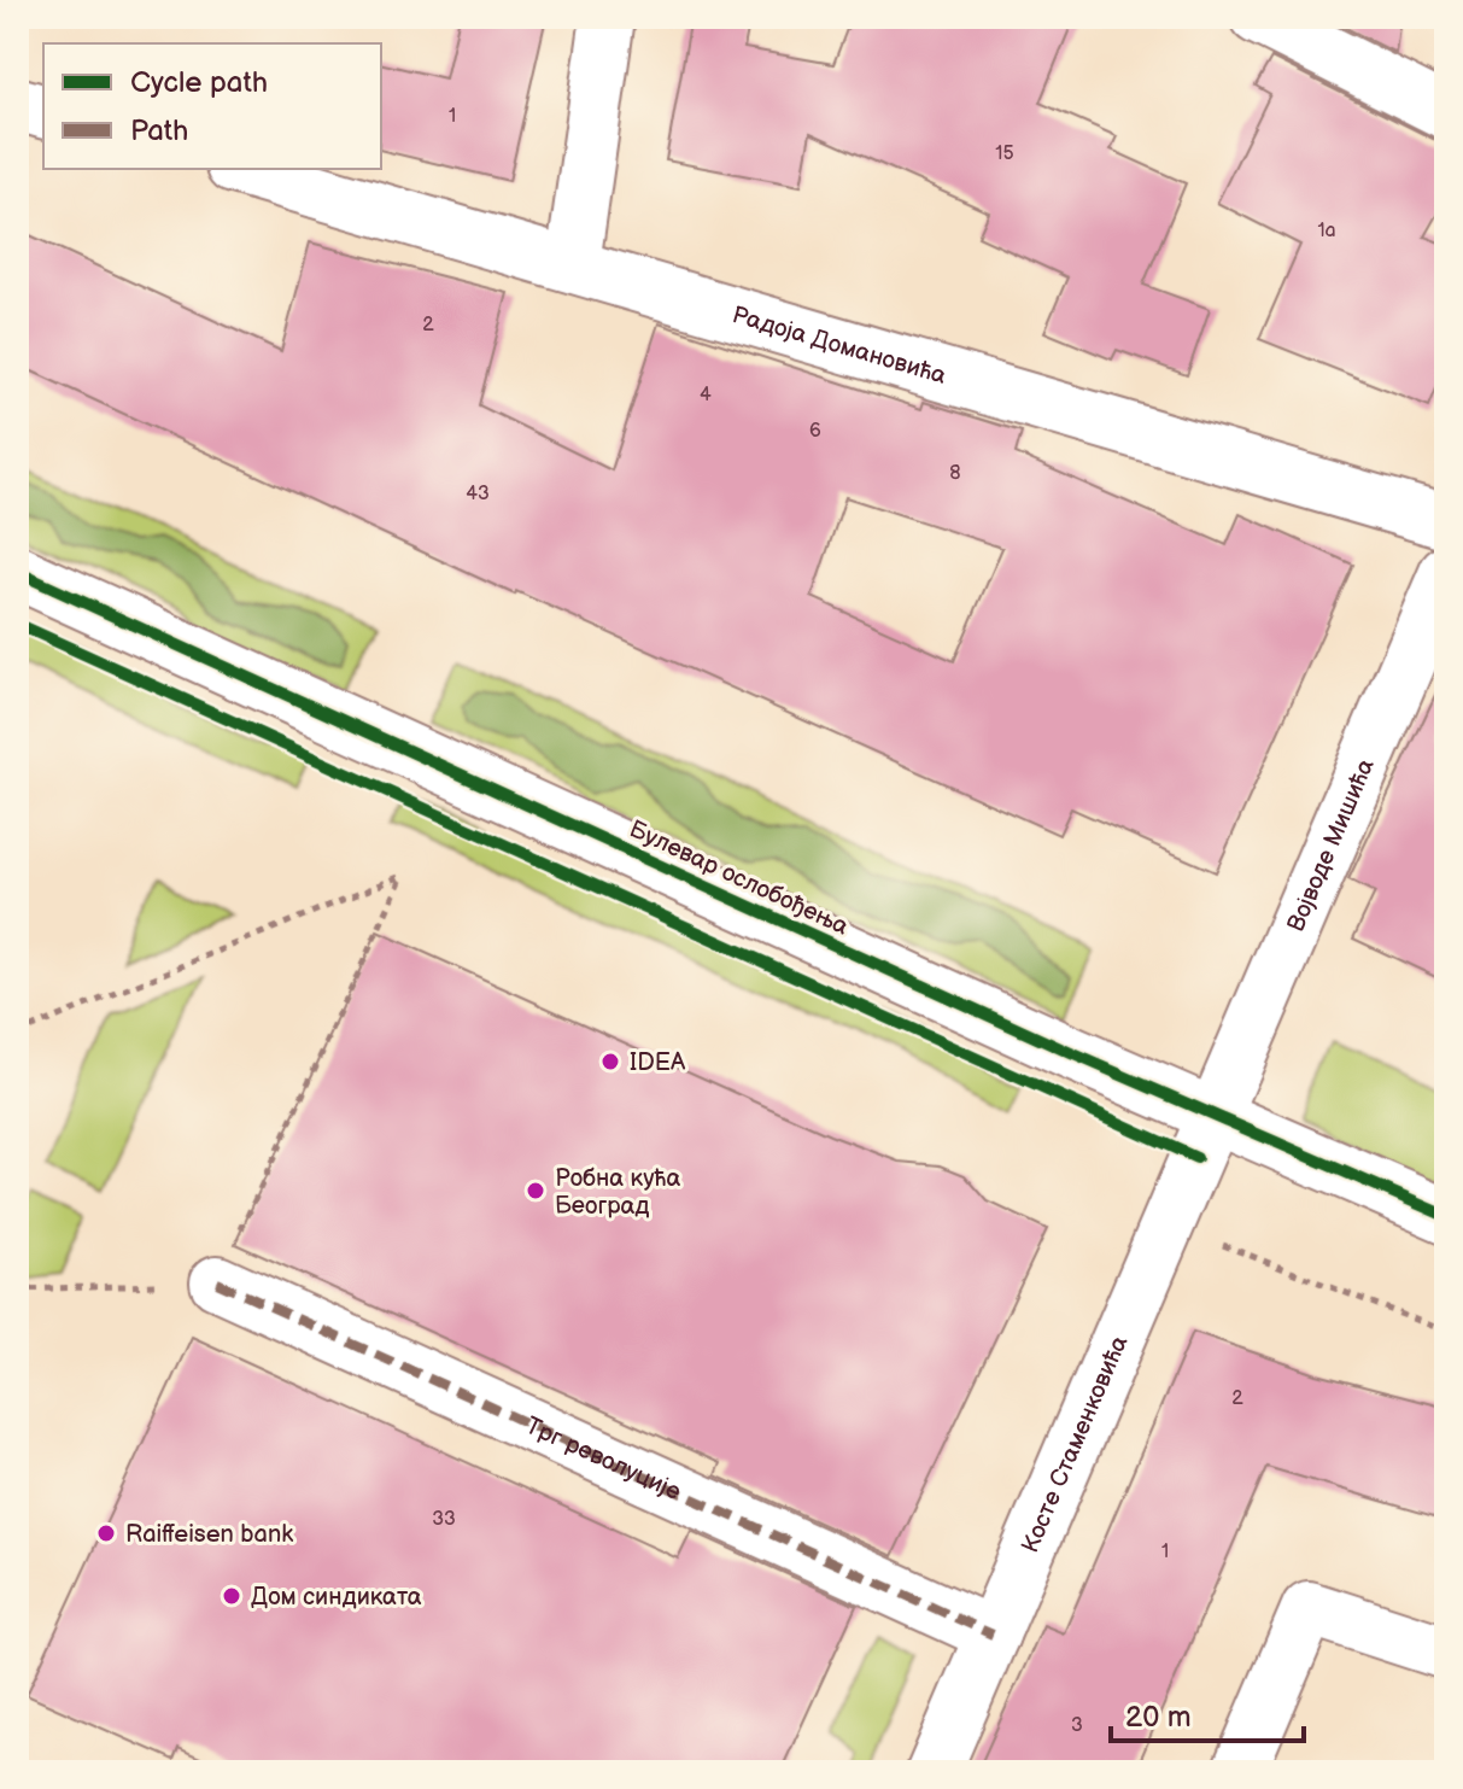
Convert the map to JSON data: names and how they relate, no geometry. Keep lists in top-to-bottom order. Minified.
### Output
{"streets":{"street":["Радоја Домановића","Војводе Мишића","Булевар ослобођења","Косте Стаменковића","Трг револуције"]},"crossings":[["Војводе Мишића","Булевар ослобођења"],["Војводе Мишића","Косте Стаменковића"],["Булевар ослобођења","Косте Стаменковића"],["Косте Стаменковића","Трг револуције"]],"places":["IDEA","Робна кућа Београд","Raiffeisen bank","Дом синдиката"],"house_numbers":["1","15","1a","2","4","6","8","43","2","33","1","3"],"legend":["Cycle path","Path"],"scale_bar":"20 m"}
